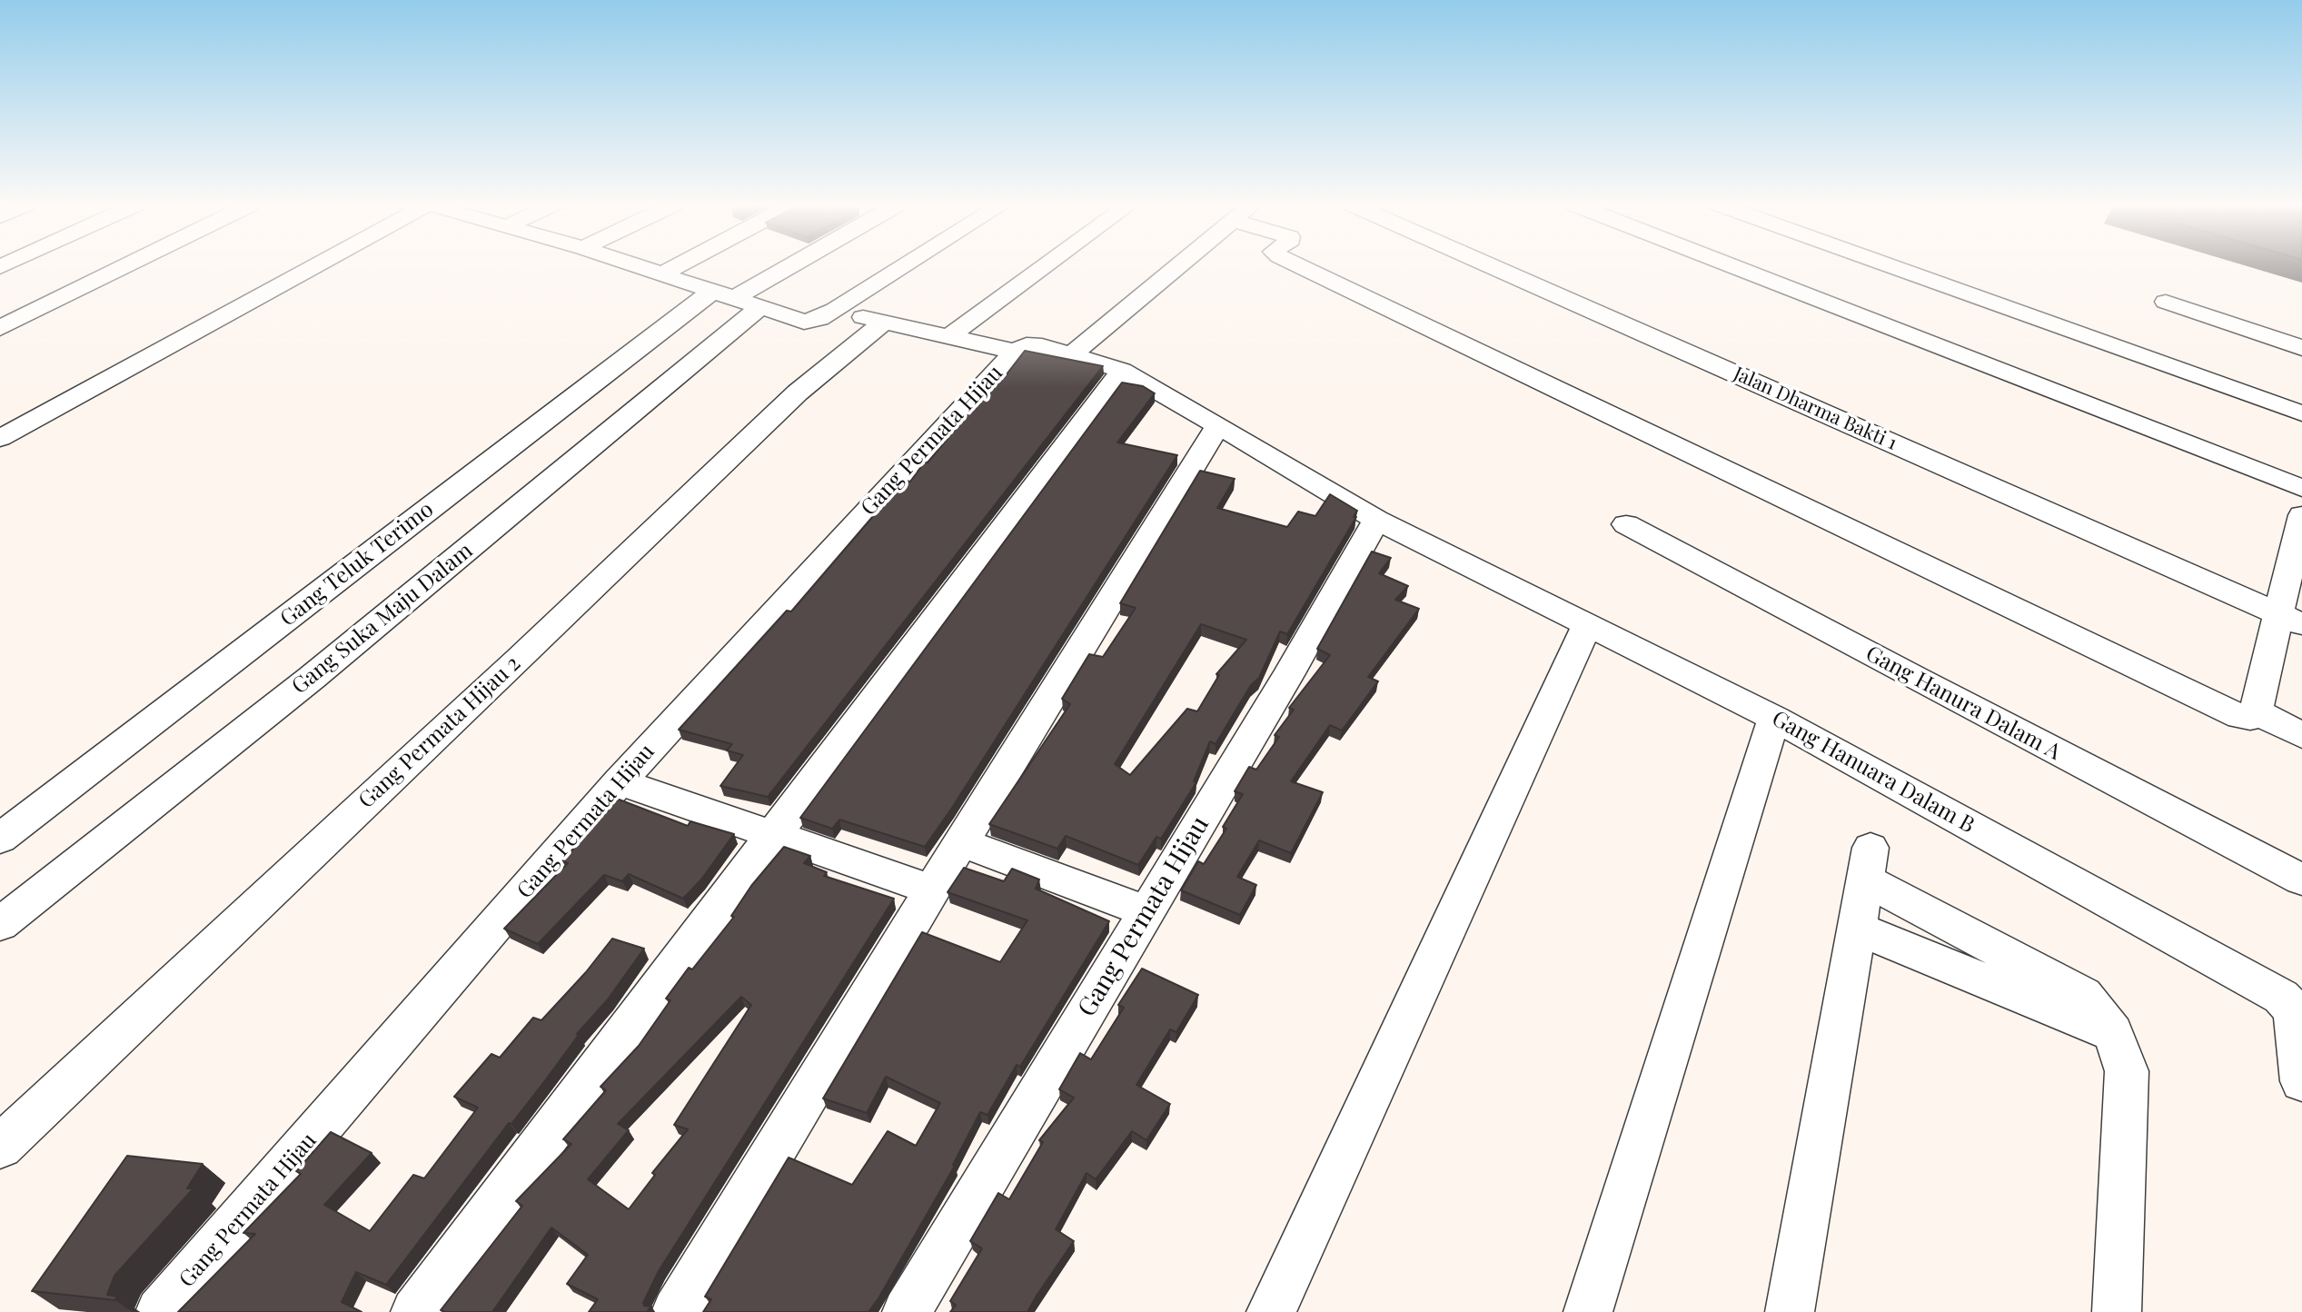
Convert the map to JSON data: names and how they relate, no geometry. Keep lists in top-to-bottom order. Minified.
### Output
{"streets":{"street":["Jalan Dharma Bakti 1","Gang Permata Hijau","Gang Teluk Terimo","Gang Suka Maju Dalam","Gang Hanura Dalam A","Gang Permata Hijau 2","Gang Hanuara Dalam B"]},"crossings":[["Gang Permata Hijau","Gang Hanuara Dalam B"],["Gang Teluk Terimo","Gang Suka Maju Dalam"],["Gang Permata Hijau 2","Gang Hanuara Dalam B"]]}
